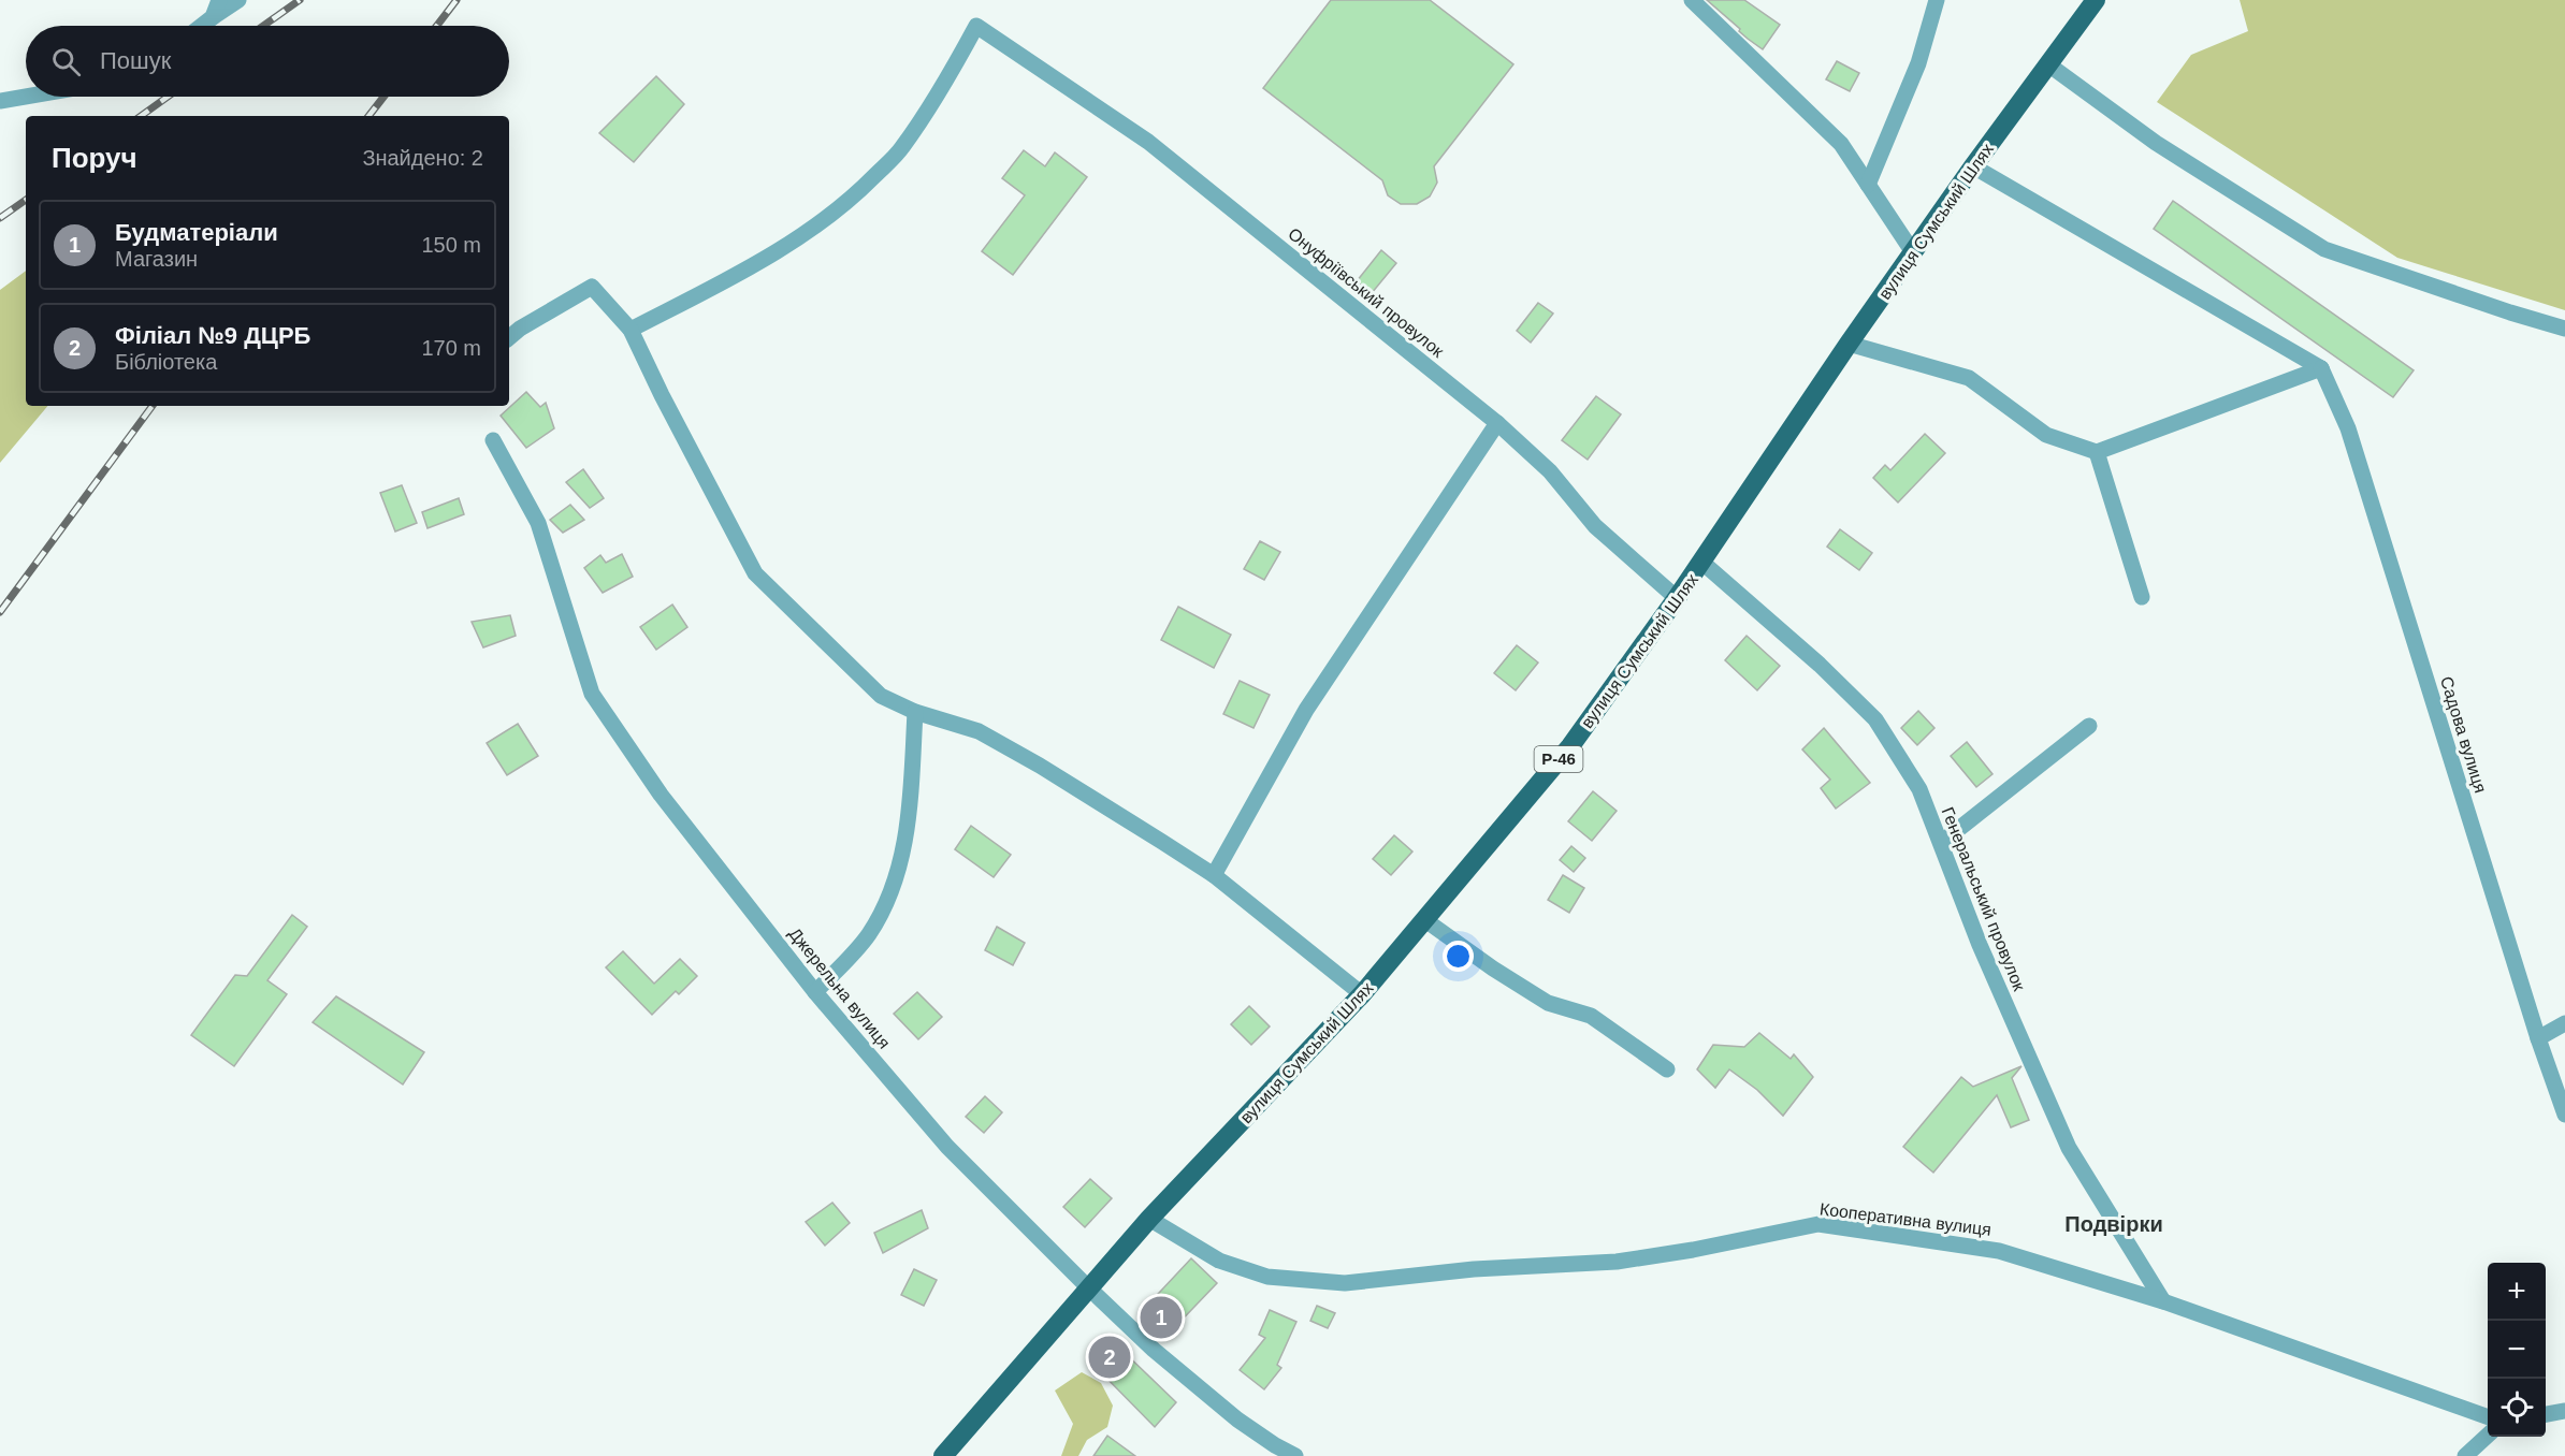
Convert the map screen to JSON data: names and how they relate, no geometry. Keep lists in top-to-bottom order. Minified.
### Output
{"streets":{"main road":["вулиця Сумський Шлях","Р-46"],"street":["Онуфріївський провулок","Садова вулиця","Генеральський провулок","Джерельна вулиця","Кооперативна вулиця"]},"crossings":[["вулиця Сумський Шлях","Онуфріївський провулок"],["вулиця Сумський Шлях","Генеральський провулок"],["вулиця Сумський Шлях","Джерельна вулиця"],["вулиця Сумський Шлях","Кооперативна вулиця"],["Генеральський провулок","Кооперативна вулиця"]],"districts":["Подвірки"],"page":{"search":"Пошук","heading":["Поруч","Знайдено: 2"],"list":[{"mark":"1","name":"Будматеріали","note":"Магазин","value":"150 m"},{"mark":"2","name":"Філіал №9 ДЦРБ","note":"Бібліотека","value":"170 m"}],"map_buttons":["+","−"],"pins":["1","2"]}}
